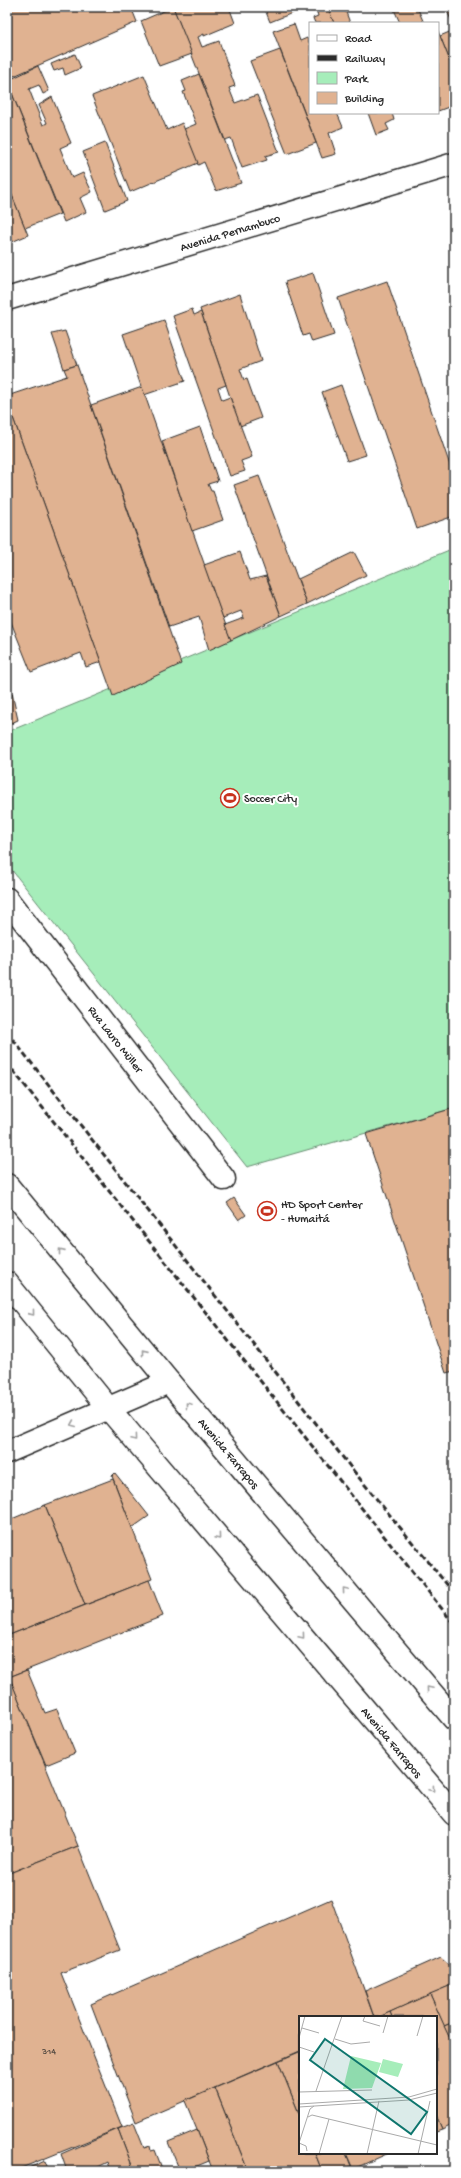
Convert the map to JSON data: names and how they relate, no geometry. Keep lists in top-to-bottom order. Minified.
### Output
{"streets":{"main road":["Avenida Pernambuco","Rua Lauro Müller","Avenida Farrapos"]},"places":{"sports":["Soccer City","HD Sport Center - Humaitá"]},"house_numbers":["314"],"legend":["Road","Railway","Park","Building"]}
